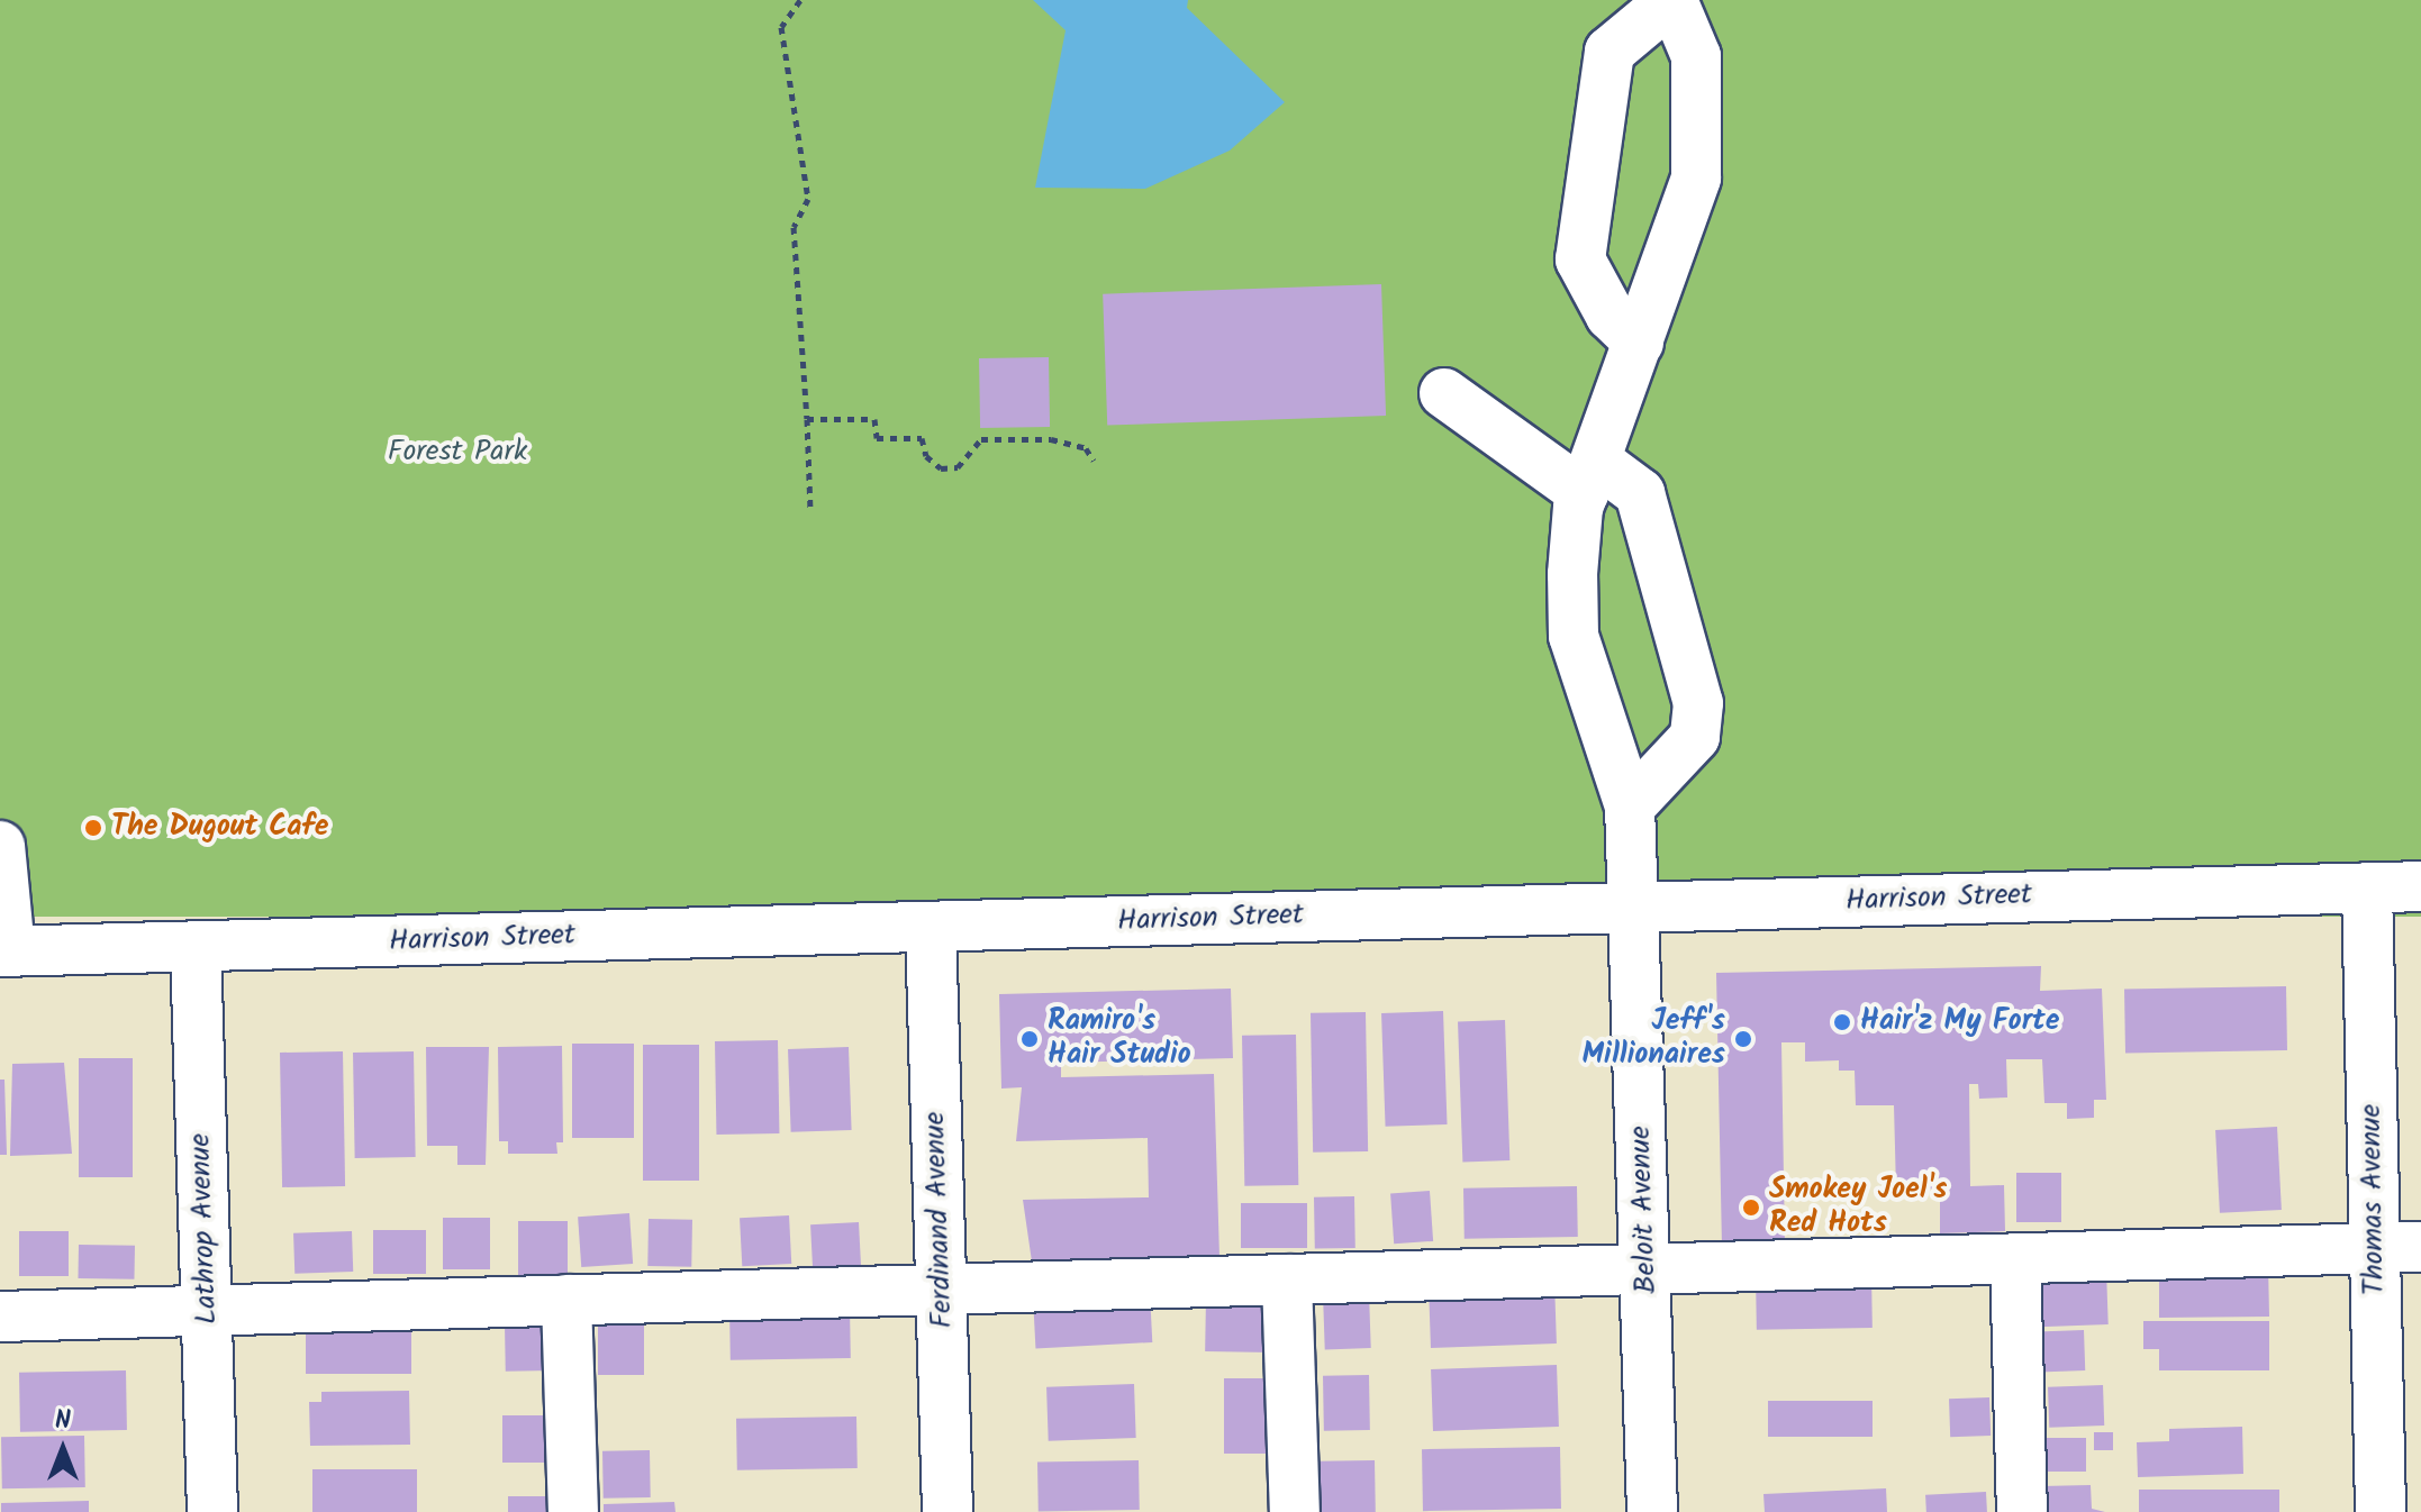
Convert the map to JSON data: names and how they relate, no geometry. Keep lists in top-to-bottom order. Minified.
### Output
{"streets":{"street":["Harrison Street","Thomas Avenue","Beloit Avenue","Ferdinand Avenue","Lathrop Avenue"]},"crossings":[["Harrison Street","Thomas Avenue"],["Harrison Street","Beloit Avenue"],["Harrison Street","Ferdinand Avenue"],["Harrison Street","Lathrop Avenue"]],"parks":["Forest Park"],"places":["The Dugout Cafe","Hair'z My Forte","Ramiro's Hair Studio","Jeff's Millionaires","Smokey Joel's Red Hots"],"north":"top"}
